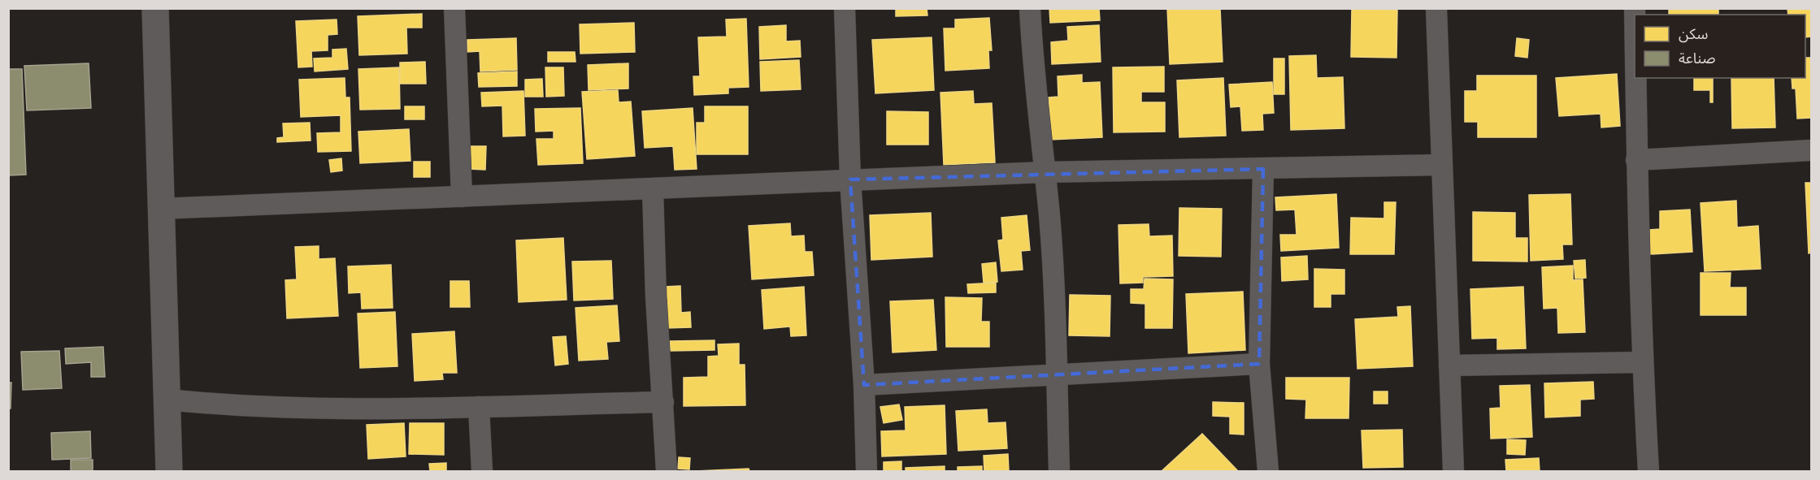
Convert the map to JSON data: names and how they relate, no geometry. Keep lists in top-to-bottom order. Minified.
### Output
{"legend":["سكن","صناعة"]}
